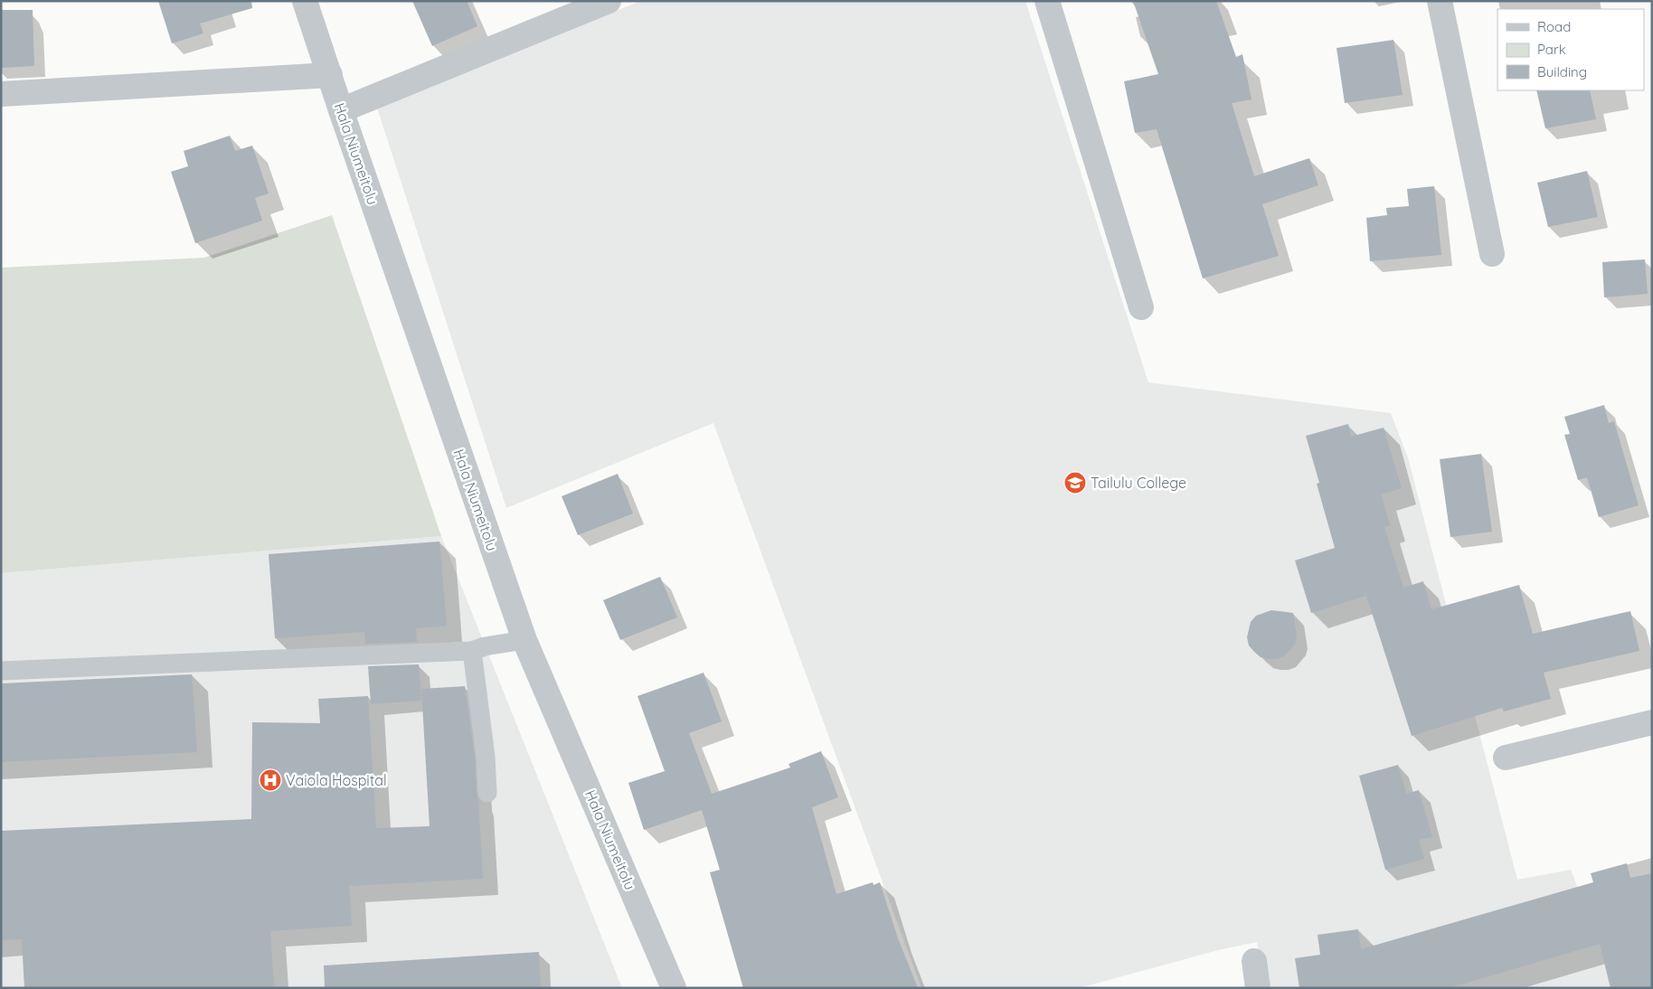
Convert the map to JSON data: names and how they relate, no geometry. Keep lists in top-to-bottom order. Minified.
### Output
{"streets":{"street":["Hala Niumeitolu"]},"places":{"school or university":["Tailulu College"],"hospital":["Vaiola Hospital"]},"legend":["Road","Park","Building"]}
